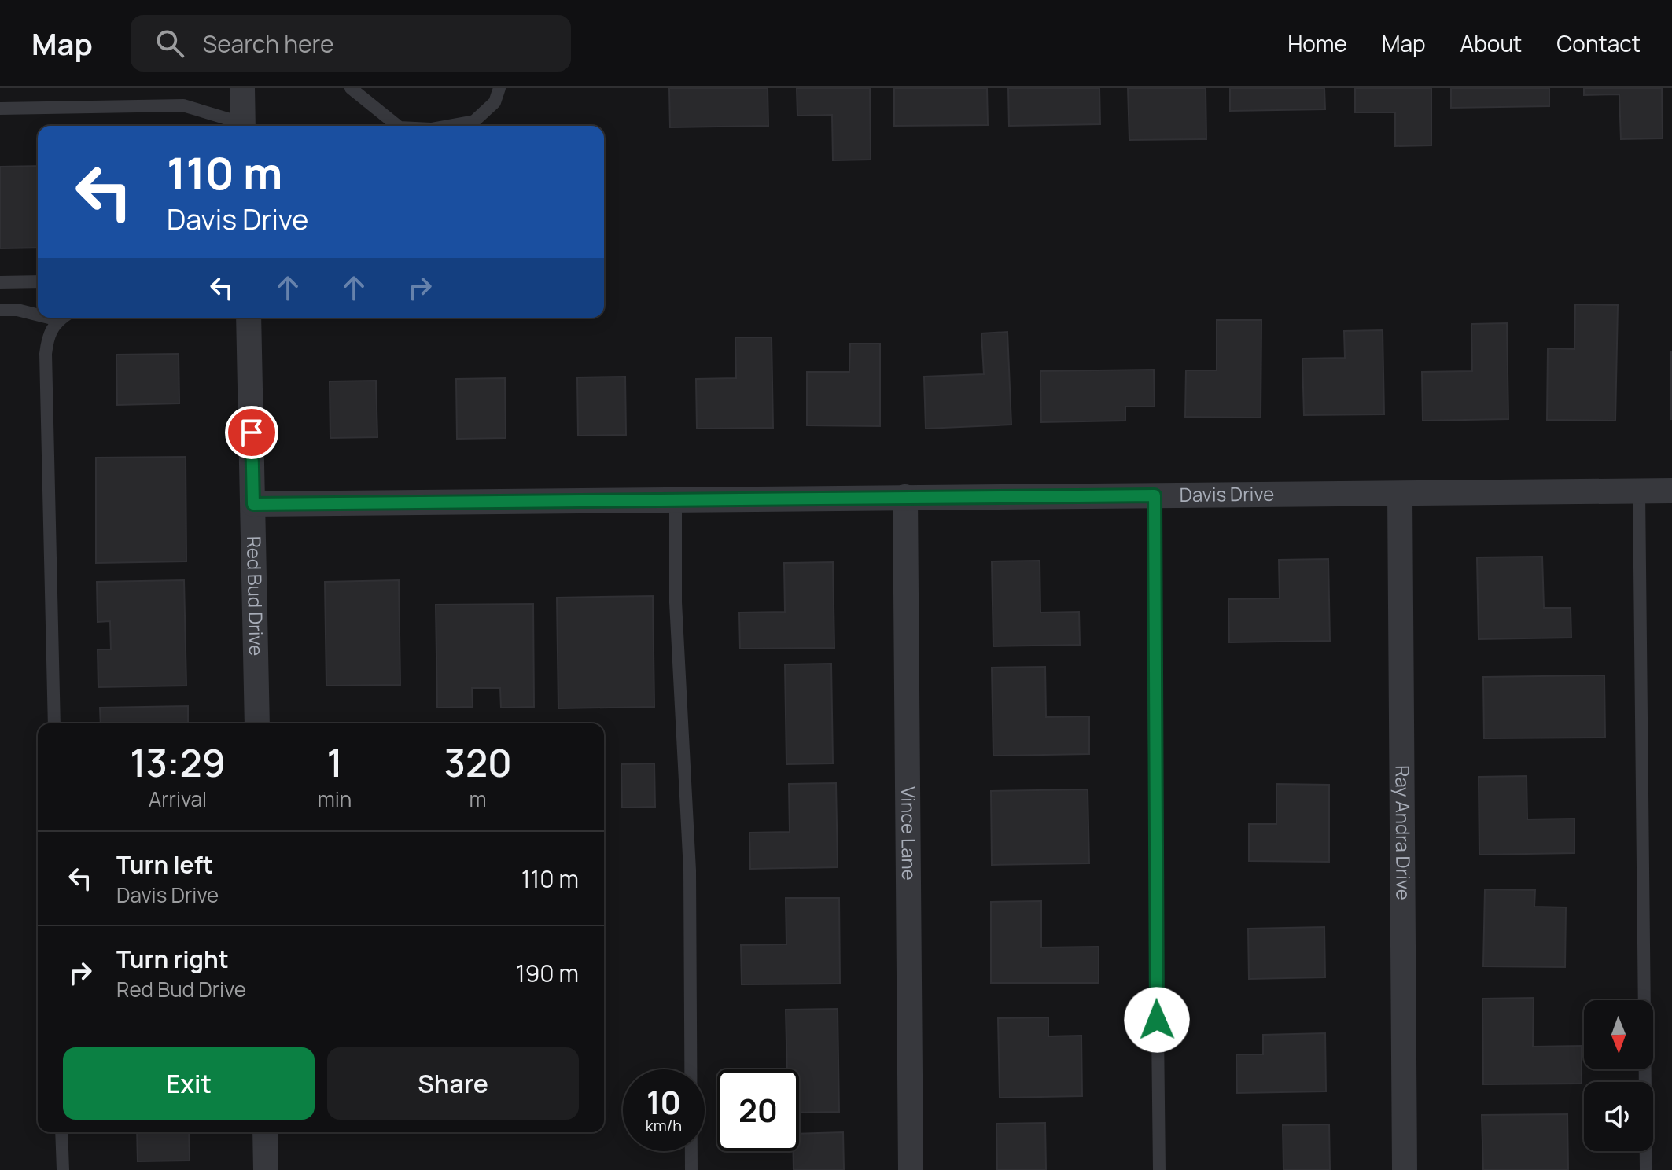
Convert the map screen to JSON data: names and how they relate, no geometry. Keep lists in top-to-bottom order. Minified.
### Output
{"streets":{"street":["Davis Drive","Red Bud Drive","Ray Andra Drive","Vince Lane"]},"crossings":[["Davis Drive","Red Bud Drive"],["Davis Drive","Ray Andra Drive"],["Davis Drive","Vince Lane"]],"north":"bottom","page":{"header":"Map","search":"Search here","nav":["Home","Map","About","Contact"],"turn":["110 m","Davis Drive"],"eta":["13:29","Arrival","1","min","320","m"],"list":[{"name":"Turn left","note":"Davis Drive","value":"110 m"},{"name":"Turn right","note":"Red Bud Drive","value":"190 m"}],"buttons":["Exit","Share"],"speed":"10 km/h","limit":"20"}}
